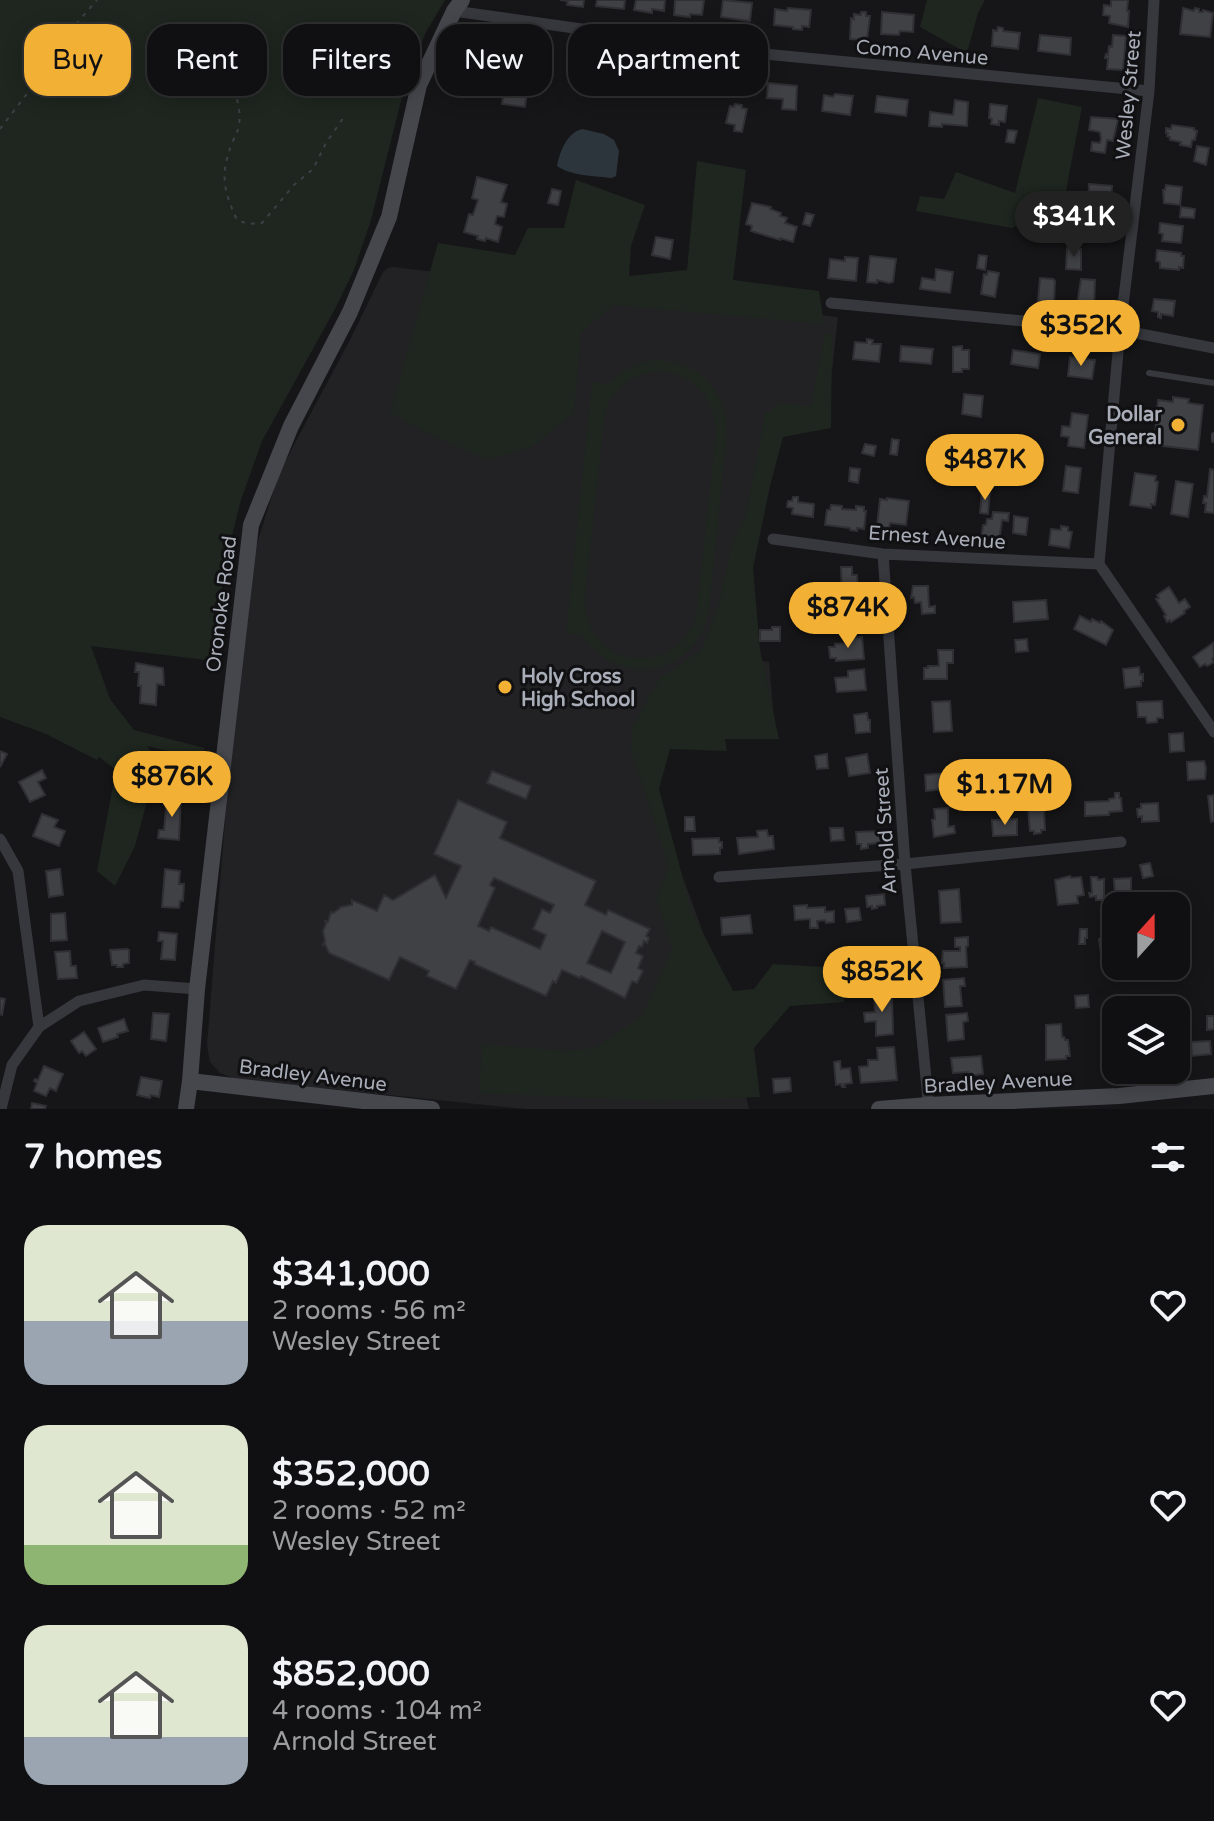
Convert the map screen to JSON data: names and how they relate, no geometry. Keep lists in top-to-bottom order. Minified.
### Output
{"streets":{"street":["Como Avenue","Wesley Street","Ernest Avenue","Oronoke Road","Arnold Street","Bradley Avenue"]},"crossings":[["Como Avenue","Wesley Street"],["Como Avenue","Oronoke Road"],["Wesley Street","Ernest Avenue"],["Ernest Avenue","Arnold Street"],["Oronoke Road","Bradley Avenue"],["Arnold Street","Bradley Avenue"]],"places":["Dollar General","Holy Cross High School"],"north":"top","page":{"chip":["Buy","Rent","Filters","New","Apartment"],"price":["$341K","$352K","$487K","$874K","$876K","$1.17M","$852K"],"heading":"7 homes","list":[{"name":"$341,000","note":"2 rooms · 56 m² · Wesley Street"},{"name":"$352,000","note":"2 rooms · 52 m² · Wesley Street"},{"name":"$852,000","note":"4 rooms · 104 m² · Arnold Street"}]}}
